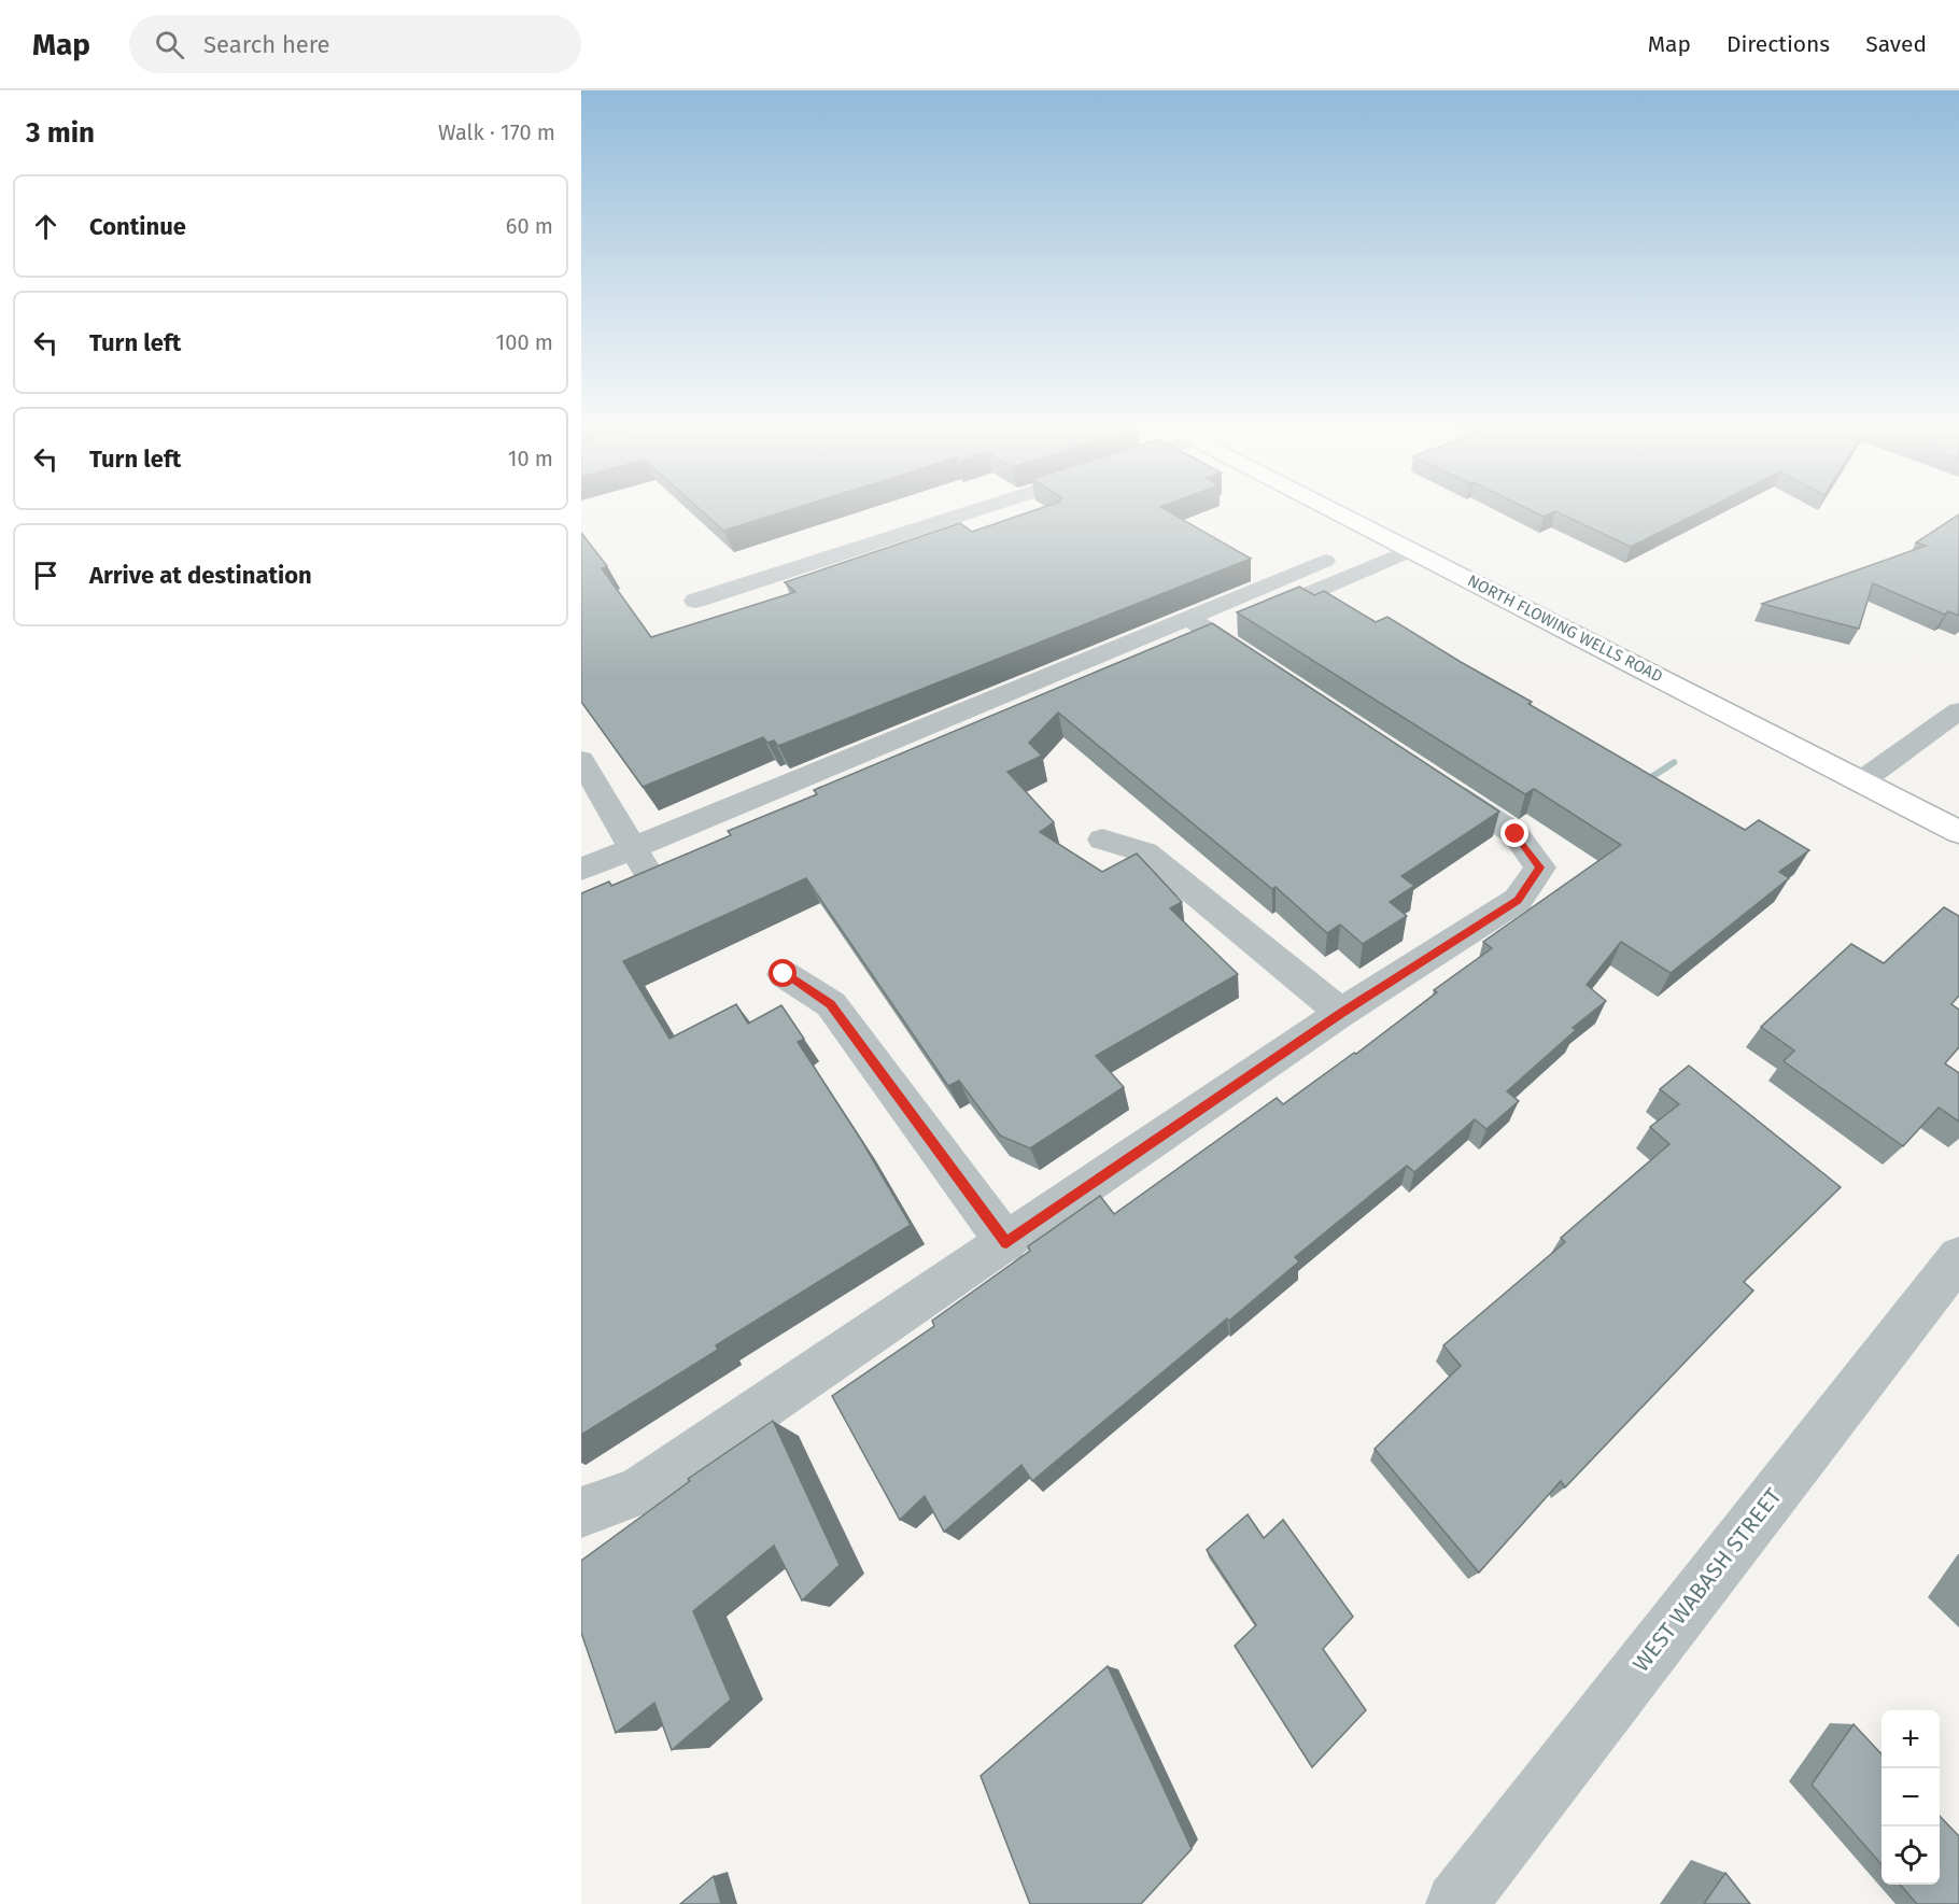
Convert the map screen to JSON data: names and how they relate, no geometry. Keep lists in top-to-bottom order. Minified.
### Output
{"streets":{"main road":["NORTH FLOWING WELLS ROAD"],"street":["WEST WABASH STREET"]},"page":{"header":"Map","search":"Search here","nav":["Map","Directions","Saved"],"heading":["3 min","Walk · 170 m"],"list":[["Continue","60 m"],["Turn left","100 m"],["Turn left","10 m"],"Arrive at destination"],"map_buttons":["+","−"]}}
